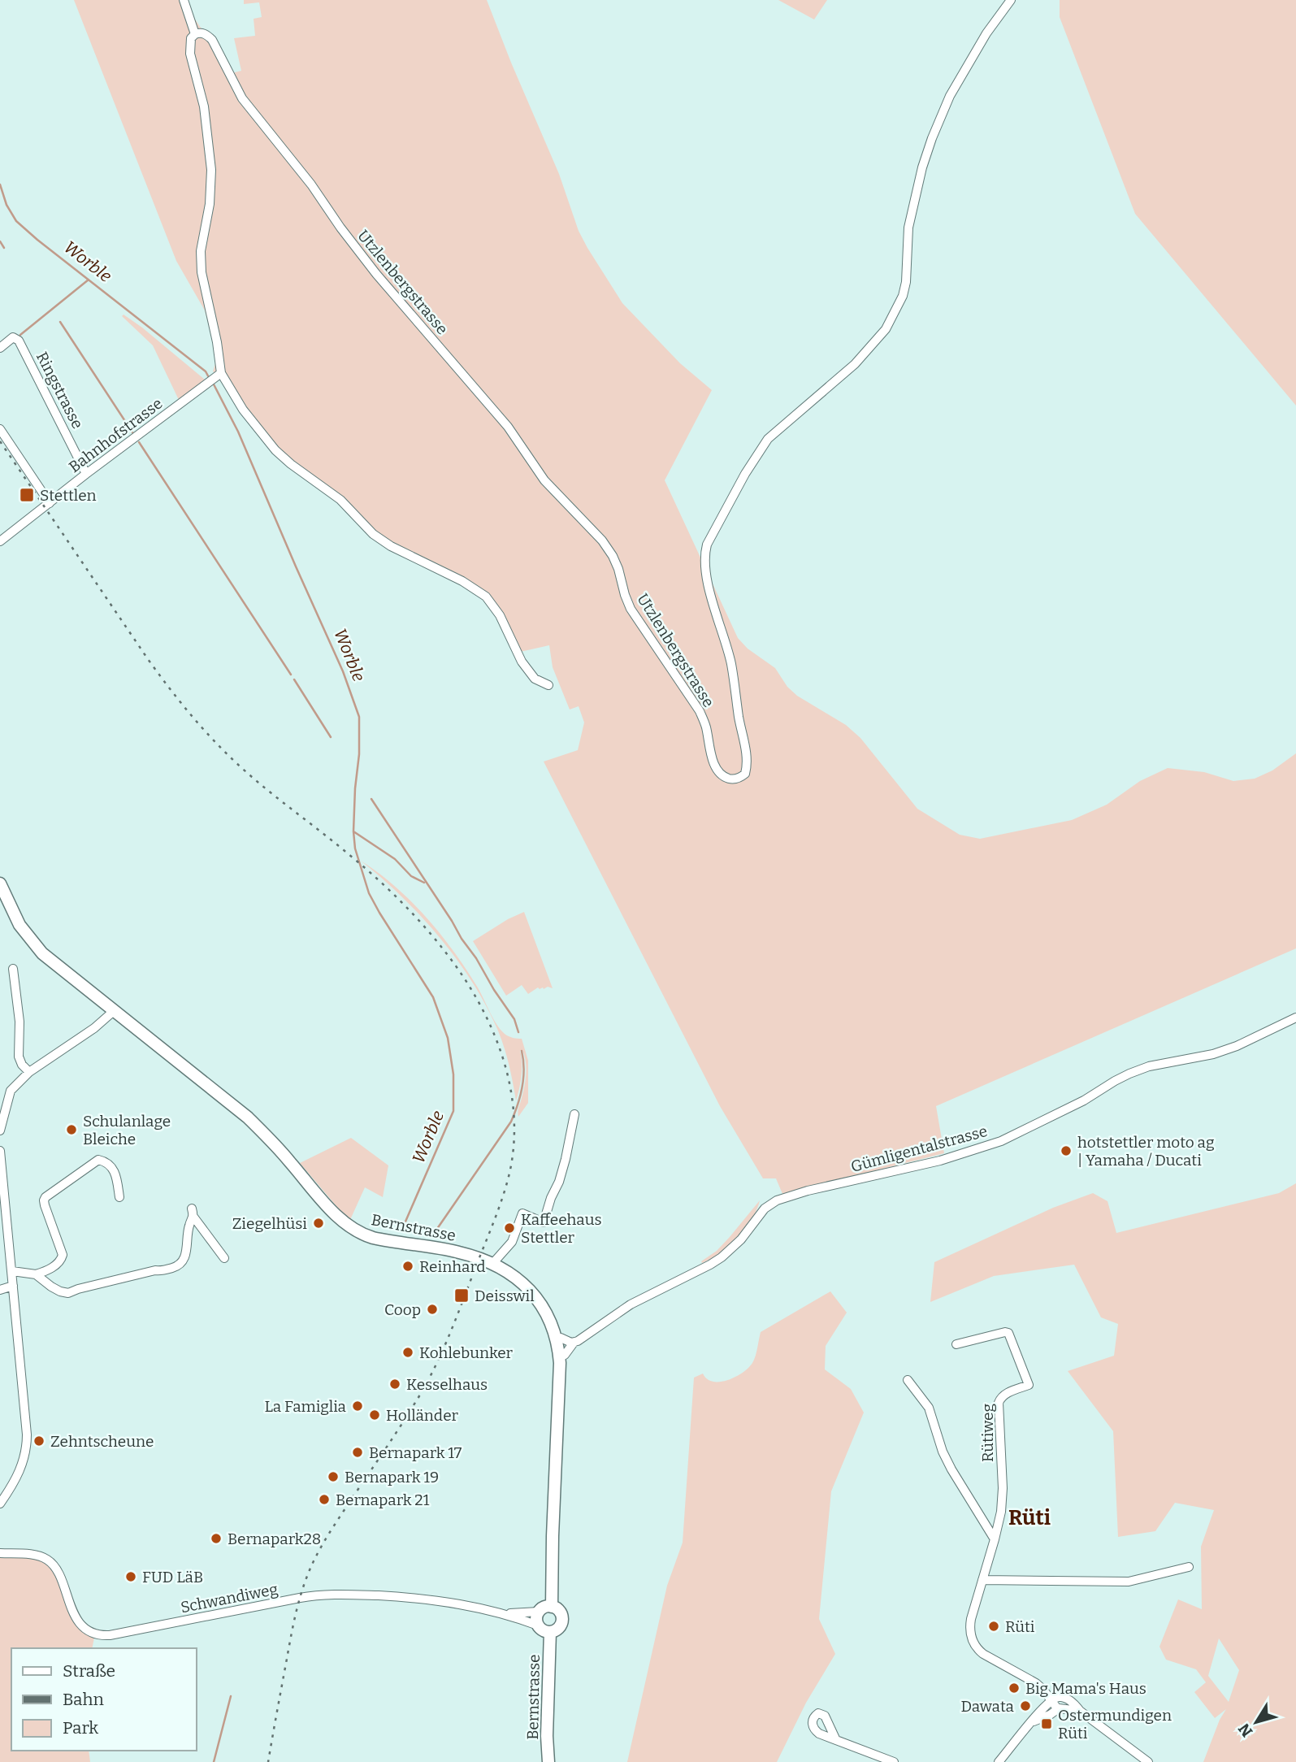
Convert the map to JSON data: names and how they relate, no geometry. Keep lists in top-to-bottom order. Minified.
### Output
{"streets":{"main road":["Bernstrasse"],"street":["Utzlenbergstrasse","Ringstrasse","Bahnhofstrasse","Gümligentalstrasse","Rütiweg","Schwandiweg"]},"crossings":[["Ringstrasse","Bahnhofstrasse"],["Gümligentalstrasse","Bernstrasse"],["Bernstrasse","Schwandiweg"]],"districts":["Rüti"],"water":["Worble"],"places":{"transit":["Stettlen","Deisswil","Ostermundigen Rüti"],"other":["Schulanlage Bleiche","hotstettler moto ag | Yamaha / Ducati","Ziegelhüsi","Kaffeehaus Stettler","Reinhard","Coop","Kohlebunker","Kesselhaus","La Famiglia","Holländer","Zehntscheune","Bernapark 17","Bernapark 19","Bernapark 21","Bernapark28","FUD LäB","Rüti","Big Mama's Haus","Dawata"]},"legend":["Straße","Bahn","Park"],"north":"bottom left"}
